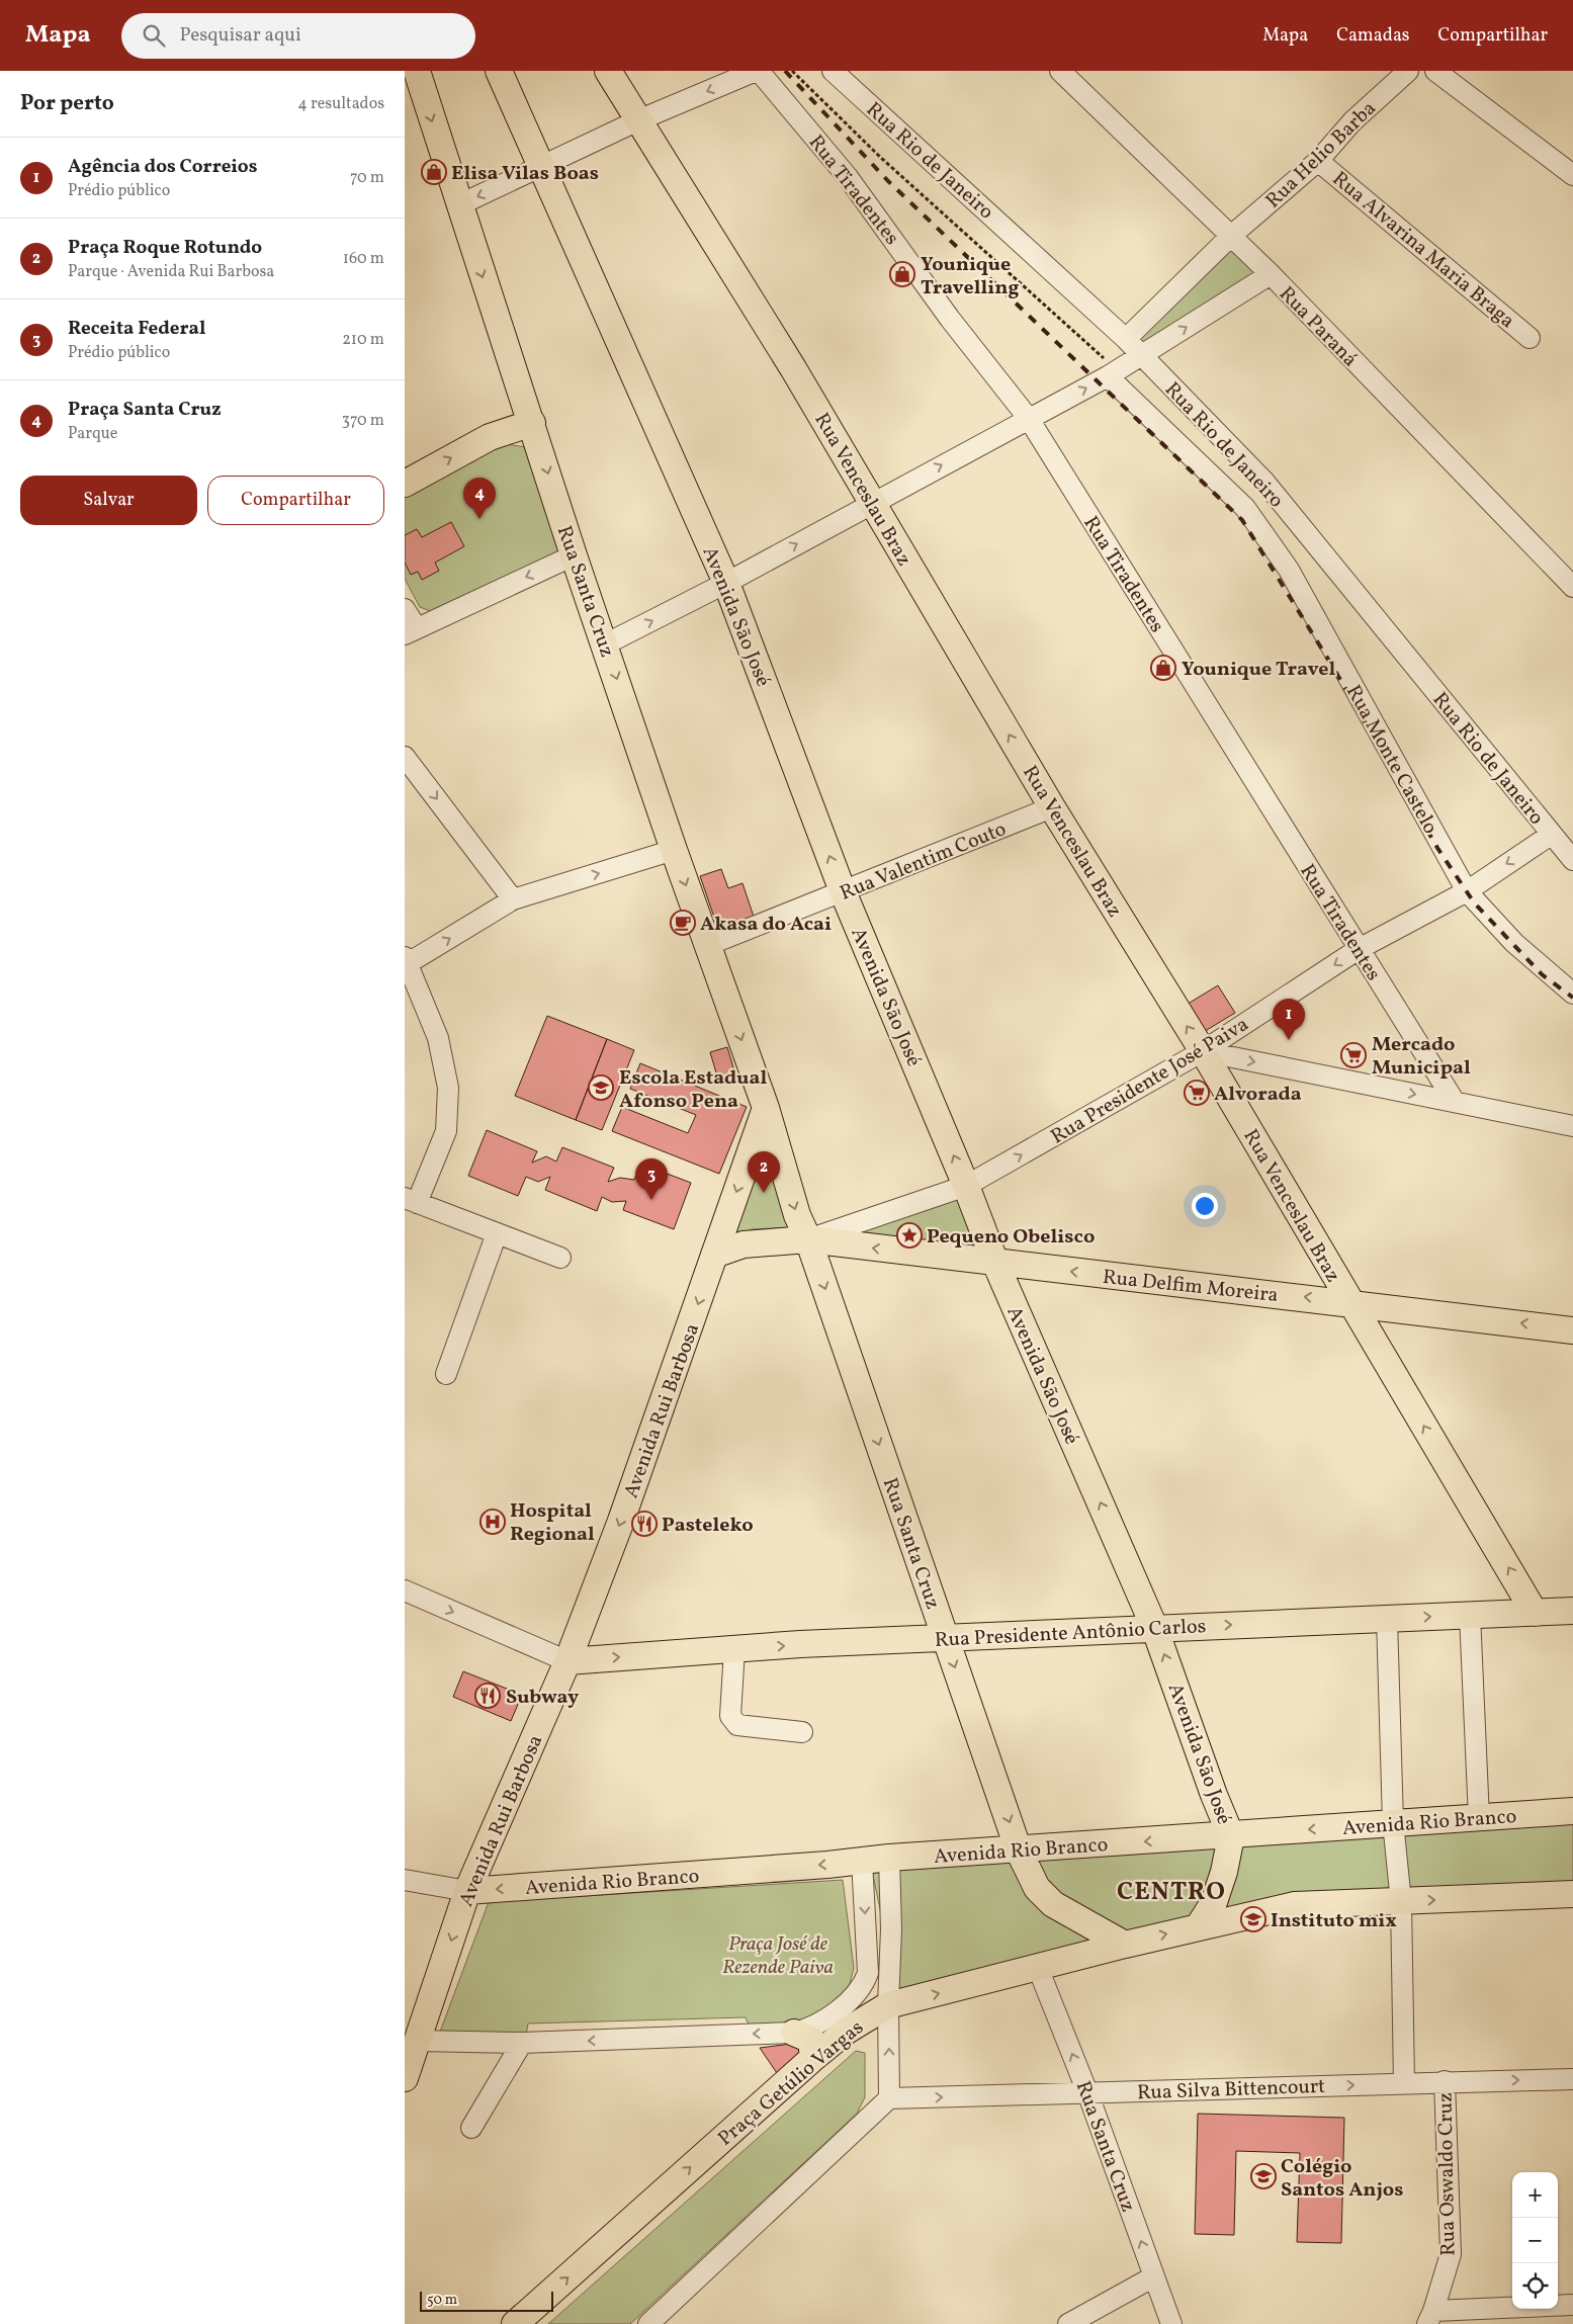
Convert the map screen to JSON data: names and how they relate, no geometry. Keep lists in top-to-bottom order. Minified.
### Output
{"streets":{"main road":["Rua Venceslau Braz","Rua Santa Cruz","Avenida São José","Rua Delfim Moreira","Avenida Rui Barbosa","Rua Presidente Antônio Carlos","Avenida Rio Branco","Praça Getúlio Vargas"],"street":["Rua Helio Barba","Rua Rio de Janeiro","Rua Tiradentes","Rua Alvarina Maria Braga","Rua Paraná","Rua Monte Castelo","Rua Valentim Couto","Rua Presidente José Paiva","Rua Silva Bittencourt","Rua Oswaldo Cruz"]},"crossings":[["Rua Helio Barba","Rua Rio de Janeiro"],["Rua Helio Barba","Rua Alvarina Maria Braga"],["Rua Helio Barba","Rua Paraná"],["Rua Rio de Janeiro","Rua Presidente José Paiva"],["Rua Tiradentes","Rua Presidente José Paiva"],["Rua Venceslau Braz","Rua Valentim Couto"],["Rua Venceslau Braz","Rua Presidente José Paiva"],["Rua Venceslau Braz","Rua Delfim Moreira"],["Rua Venceslau Braz","Rua Presidente Antônio Carlos"],["Rua Santa Cruz","Rua Valentim Couto"],["Rua Santa Cruz","Rua Presidente José Paiva"],["Rua Santa Cruz","Rua Delfim Moreira"],["Rua Santa Cruz","Avenida Rui Barbosa"],["Rua Santa Cruz","Rua Presidente Antônio Carlos"],["Rua Santa Cruz","Avenida Rio Branco"],["Rua Santa Cruz","Rua Silva Bittencourt"],["Avenida São José","Rua Valentim Couto"],["Avenida São José","Rua Presidente José Paiva"],["Avenida São José","Rua Delfim Moreira"],["Avenida São José","Rua Presidente Antônio Carlos"],["Avenida São José","Avenida Rio Branco"],["Rua Monte Castelo","Rua Presidente José Paiva"],["Rua Presidente José Paiva","Rua Delfim Moreira"],["Rua Delfim Moreira","Avenida Rui Barbosa"],["Avenida Rui Barbosa","Rua Presidente Antônio Carlos"],["Avenida Rui Barbosa","Avenida Rio Branco"],["Praça Getúlio Vargas","Rua Silva Bittencourt"],["Rua Silva Bittencourt","Rua Oswaldo Cruz"]],"one_way":["Rua Venceslau Braz","Avenida São José","Rua Delfim Moreira","Avenida Rui Barbosa","Rua Presidente Antônio Carlos","Praça Getúlio Vargas","Rua Silva Bittencourt"],"districts":["CENTRO"],"parks":["Praça José de Rezende Paiva"],"places":{"shop":["Elisa Vilas Boas","Younique Travelling","Younique Travel"],"cafe":["Akasa do Acai"],"supermarket":["Mercado Municipal","Alvorada"],"school or university":["Escola Estadual Afonso Pena","Instituto mix","Colégio Santos Anjos"],"place":["Pequeno Obelisco"],"hospital":["Hospital Regional"],"restaurant":["Pasteleko","Subway"]},"scale_bar":"50 m","page":{"header":"Mapa","search":"Pesquisar aqui","nav":["Mapa","Camadas","Compartilhar"],"heading":["Por perto","4 resultados"],"list":[{"mark":"1","name":"Agência dos Correios","note":"Prédio público","value":"70 m"},{"mark":"2","name":"Praça Roque Rotundo","note":"Parque · Avenida Rui Barbosa","value":"160 m"},{"mark":"3","name":"Receita Federal","note":"Prédio público","value":"210 m"},{"mark":"4","name":"Praça Santa Cruz","note":"Parque","value":"370 m"}],"buttons":["Salvar","Compartilhar"],"pins":["4","1","2","3"],"map_buttons":["+","−"],"scale":"50 m"}}
